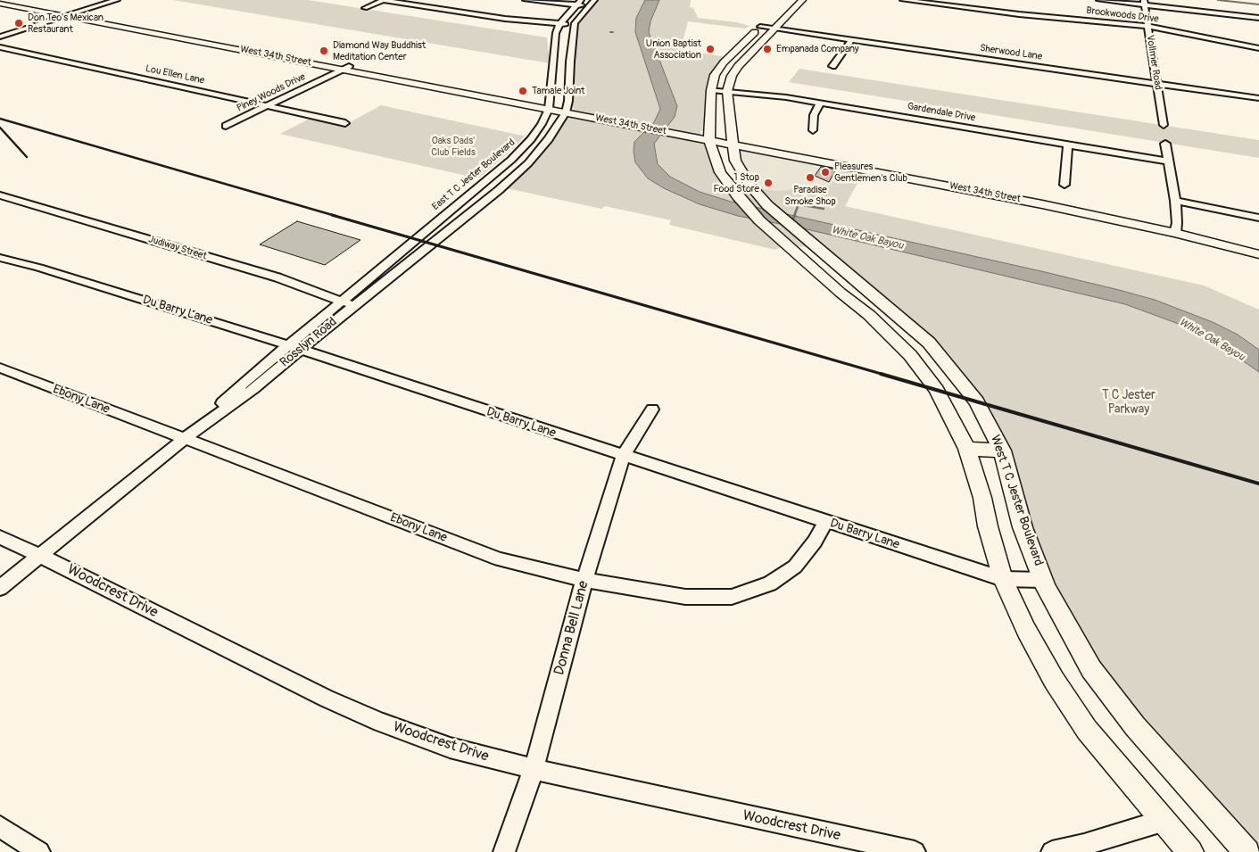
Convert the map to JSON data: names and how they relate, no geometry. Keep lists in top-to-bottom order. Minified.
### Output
{"streets":{"main road":["West 34th Street","West T C Jester Boulevard"],"street":["Brookwoods Drive","Sherwood Lane","Vollmer Road","Lou Ellen Lane","Piney Woods Drive","Gardendale Drive","East T C Jester Boulevard","Judiway Street","Du Barry Lane","Rosslyn Road","Ebony Lane","Woodcrest Drive","Donna Bell Lane"]},"crossings":[["Brookwoods Drive","Vollmer Road"],["Sherwood Lane","Vollmer Road"],["Sherwood Lane","West T C Jester Boulevard"],["West 34th Street","Piney Woods Drive"],["West 34th Street","East T C Jester Boulevard"],["West 34th Street","West T C Jester Boulevard"],["Lou Ellen Lane","Piney Woods Drive"],["Gardendale Drive","West T C Jester Boulevard"],["East T C Jester Boulevard","Rosslyn Road"],["Judiway Street","Rosslyn Road"],["Du Barry Lane","Rosslyn Road"],["Du Barry Lane","Ebony Lane"],["Du Barry Lane","West T C Jester Boulevard"],["Du Barry Lane","Donna Bell Lane"],["Rosslyn Road","Ebony Lane"],["Rosslyn Road","Woodcrest Drive"],["Ebony Lane","Donna Bell Lane"],["Woodcrest Drive","Donna Bell Lane"]],"water":["White Oak Bayou"],"parks":["Oaks Dads' Club Fields","T C Jester Parkway"],"places":["Don Teo's Mexican Restaurant","Union Baptist Association","Empanada Company","Diamond Way Buddhist Meditation Center","Tamale Joint","Pleasures Gentlemen's Club","Paradise Smoke Shop","1 Stop Food Store"]}
